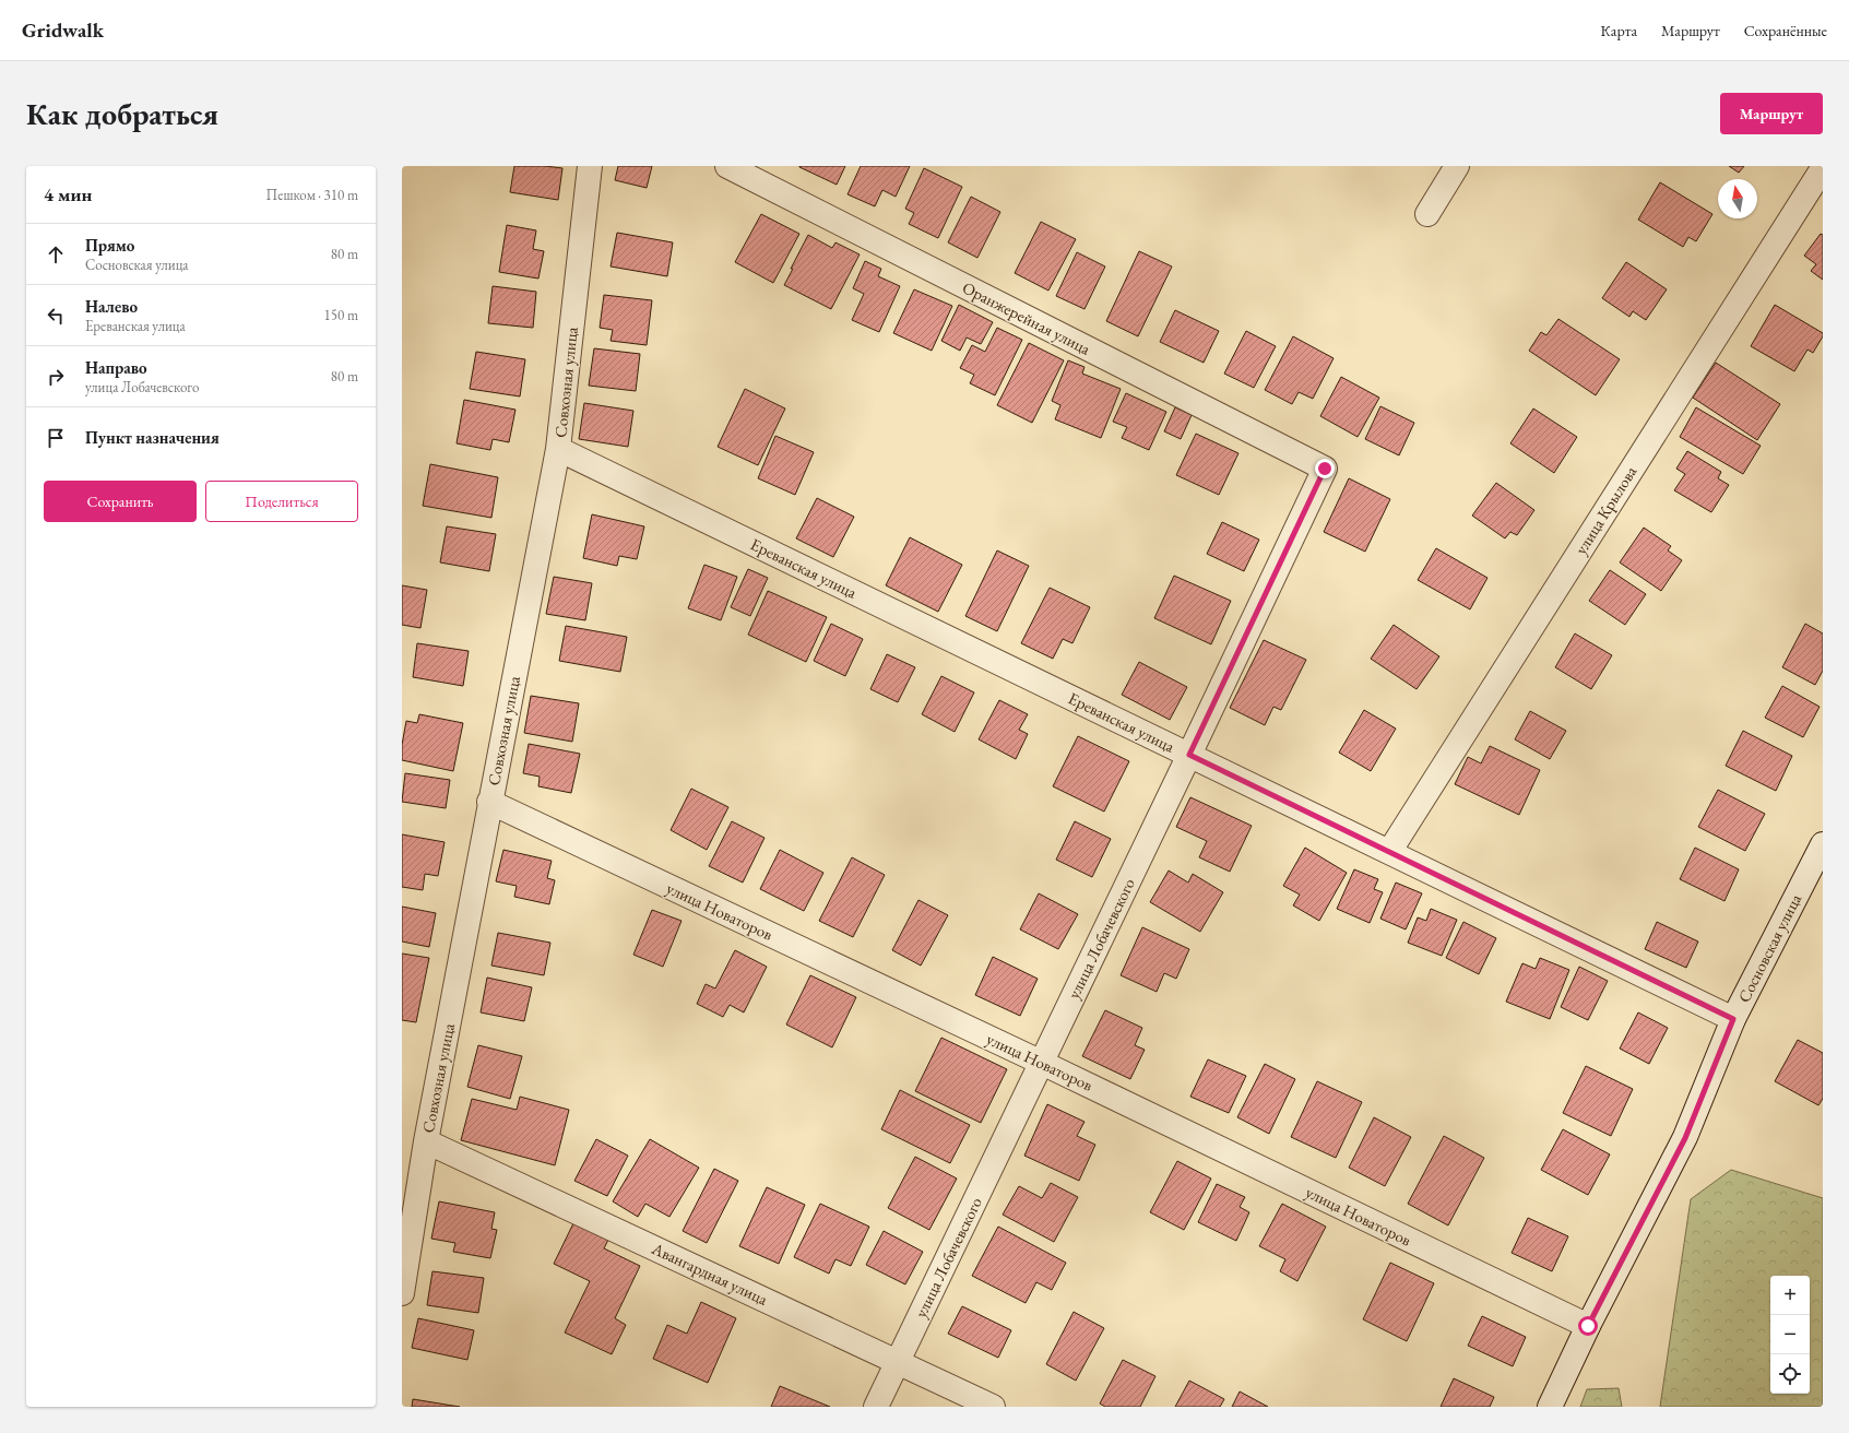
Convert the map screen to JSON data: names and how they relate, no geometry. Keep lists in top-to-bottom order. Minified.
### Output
{"streets":{"street":["Оранжерейная улица","Совхозная улица","улица Крылова","Ереванская улица","улица Новаторов","улица Лобачевского","Сосновская улица","Авангардная улица"]},"crossings":[["Оранжерейная улица","улица Лобачевского"],["Совхозная улица","Ереванская улица"],["Совхозная улица","улица Новаторов"],["Совхозная улица","Авангардная улица"],["улица Крылова","Ереванская улица"],["Ереванская улица","улица Лобачевского"],["Ереванская улица","Сосновская улица"],["улица Новаторов","улица Лобачевского"],["улица Новаторов","Сосновская улица"],["улица Лобачевского","Авангардная улица"]],"north":"top","page":{"header":"Gridwalk","nav":["Карта","Маршрут","Сохранённые"],"buttons":["Маршрут",["Сохранить","Поделиться"]],"title":"Как добраться","heading":["4 мин","Пешком · 310 m"],"list":[["Прямо","Сосновская улица","80 m"],["Налево","Ереванская улица","150 m"],["Направо","улица Лобачевского","80 m"],"Пункт назначения"],"map_buttons":["+","−"]}}
